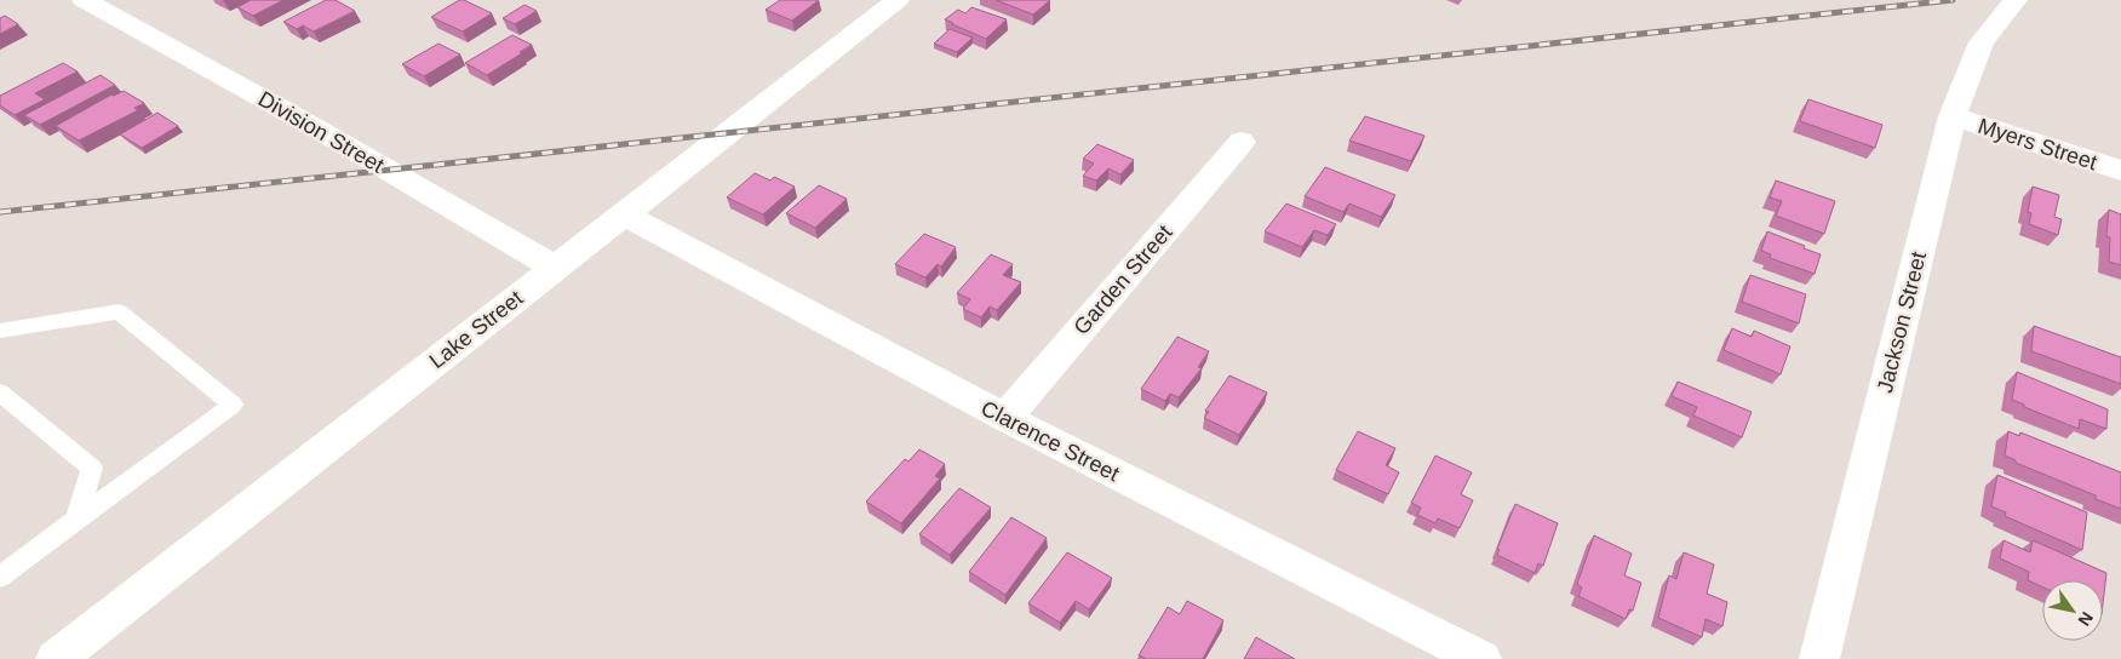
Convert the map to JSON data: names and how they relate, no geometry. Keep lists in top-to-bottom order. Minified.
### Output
{"streets":{"street":["Division Street","Myers Street","Garden Street","Jackson Street","Lake Street","Clarence Street"]},"crossings":[["Division Street","Lake Street"],["Myers Street","Jackson Street"],["Garden Street","Clarence Street"],["Lake Street","Clarence Street"]],"north":"bottom right"}
